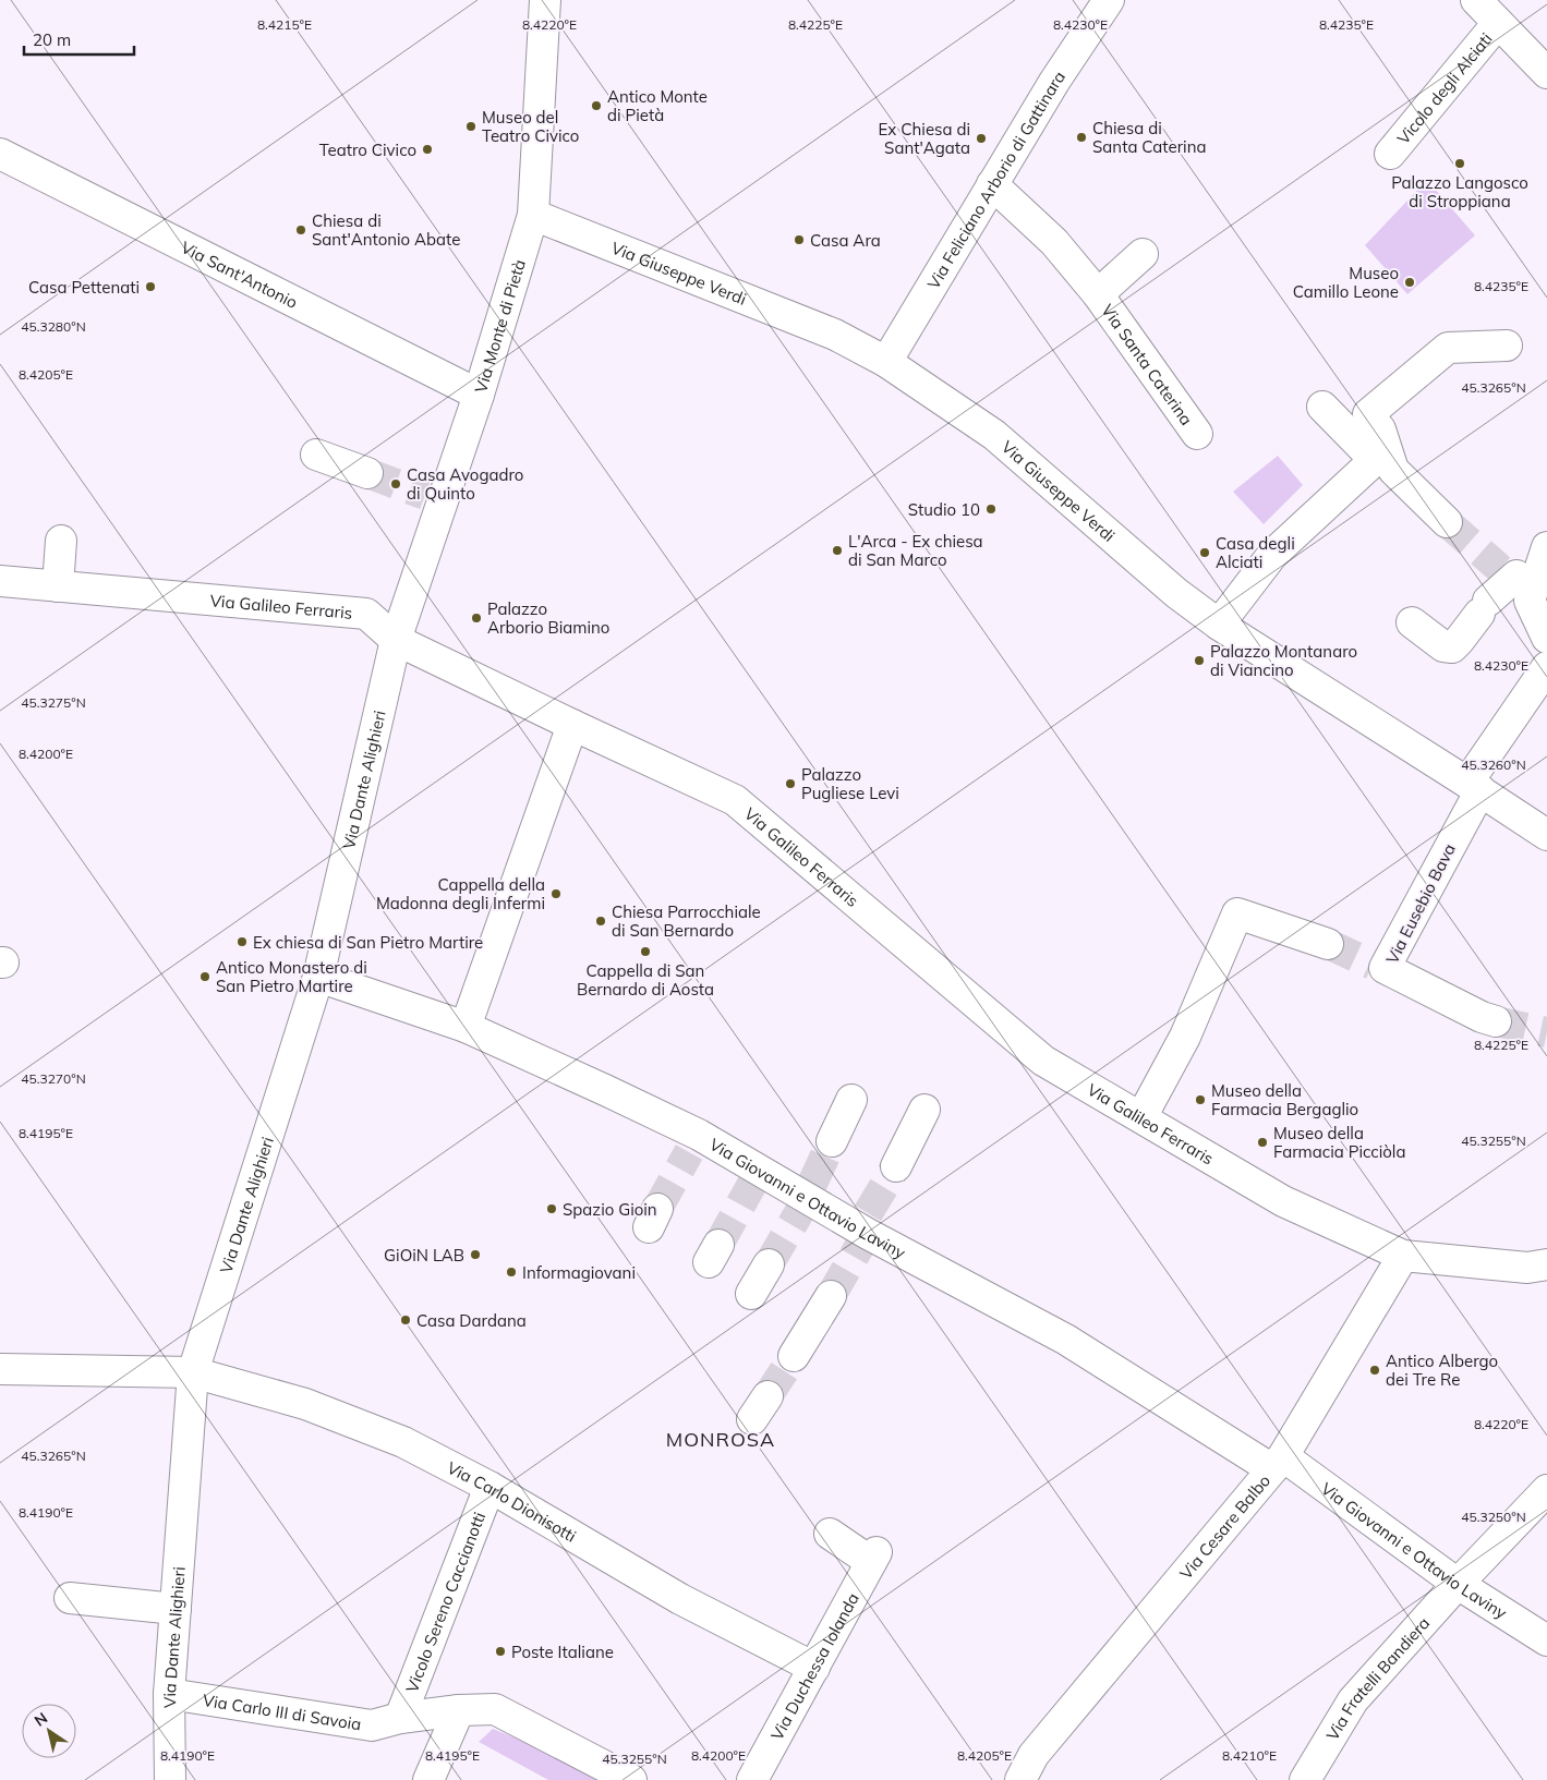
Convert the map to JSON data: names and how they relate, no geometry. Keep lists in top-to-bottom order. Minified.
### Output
{"streets":{"street":["Vicolo degli Alciati","Via Feliciano Arborio di Gattinara","Via Giuseppe Verdi","Via Sant'Antonio","Via Monte di Pietà","Via Santa Caterina","Via Galileo Ferraris","Via Dante Alighieri","Via Eusebio Bava","Via Giovanni e Ottavio Laviny","Via Carlo Dionisotti","Via Cesare Balbo","Vicolo Sereno Caccianotti","Via Duchessa Iolanda","Via Fratelli Bandiera","Via Carlo III di Savoia"]},"crossings":[["Via Feliciano Arborio di Gattinara","Via Giuseppe Verdi"],["Via Feliciano Arborio di Gattinara","Via Santa Caterina"],["Via Giuseppe Verdi","Via Monte di Pietà"],["Via Giuseppe Verdi","Via Eusebio Bava"],["Via Sant'Antonio","Via Monte di Pietà"],["Via Monte di Pietà","Via Galileo Ferraris"],["Via Monte di Pietà","Via Dante Alighieri"],["Via Galileo Ferraris","Via Dante Alighieri"],["Via Galileo Ferraris","Via Cesare Balbo"],["Via Dante Alighieri","Via Giovanni e Ottavio Laviny"],["Via Dante Alighieri","Via Carlo Dionisotti"],["Via Dante Alighieri","Via Carlo III di Savoia"],["Via Giovanni e Ottavio Laviny","Via Cesare Balbo"],["Via Giovanni e Ottavio Laviny","Via Fratelli Bandiera"],["Via Carlo Dionisotti","Vicolo Sereno Caccianotti"],["Via Carlo Dionisotti","Via Duchessa Iolanda"],["Vicolo Sereno Caccianotti","Via Carlo III di Savoia"]],"districts":["MONROSA"],"places":["Antico Monte di Pietà","Museo del Teatro Civico","Chiesa di Santa Caterina","Ex Chiesa di Sant'Agata","Teatro Civico","Palazzo Langosco di Stroppiana","Chiesa di Sant'Antonio Abate","Casa Ara","Museo Camillo Leone","Casa Pettenati","Casa Avogadro di Quinto","Studio 10","L'Arca - Ex chiesa di San Marco","Casa degli Alciati","Palazzo Arborio Biamino","Palazzo Montanaro di Viancino","Palazzo Pugliese Levi","Cappella della Madonna degli Infermi","Chiesa Parrocchiale di San Bernardo","Ex chiesa di San Pietro Martire","Cappella di San Bernardo di Aosta","Antico Monastero di San Pietro Martire","Museo della Farmacia Bergaglio","Museo della Farmacia Picciòla","Spazio Gioin","GiOiN LAB","Informagiovani","Casa Dardana","Antico Albergo dei Tre Re","Poste Italiane"],"scale_bar":"20 m","north":"top left","coordinates":["8.4215°E","8.4220°E","8.4225°E","8.4230°E","8.4235°E","45.3280°N","8.4205°E","45.3265°N","45.3275°N","8.4200°E","45.3260°N","45.3270°N","8.4195°E","45.3255°N","8.4190°E","45.3250°N","8.4210°E"]}
